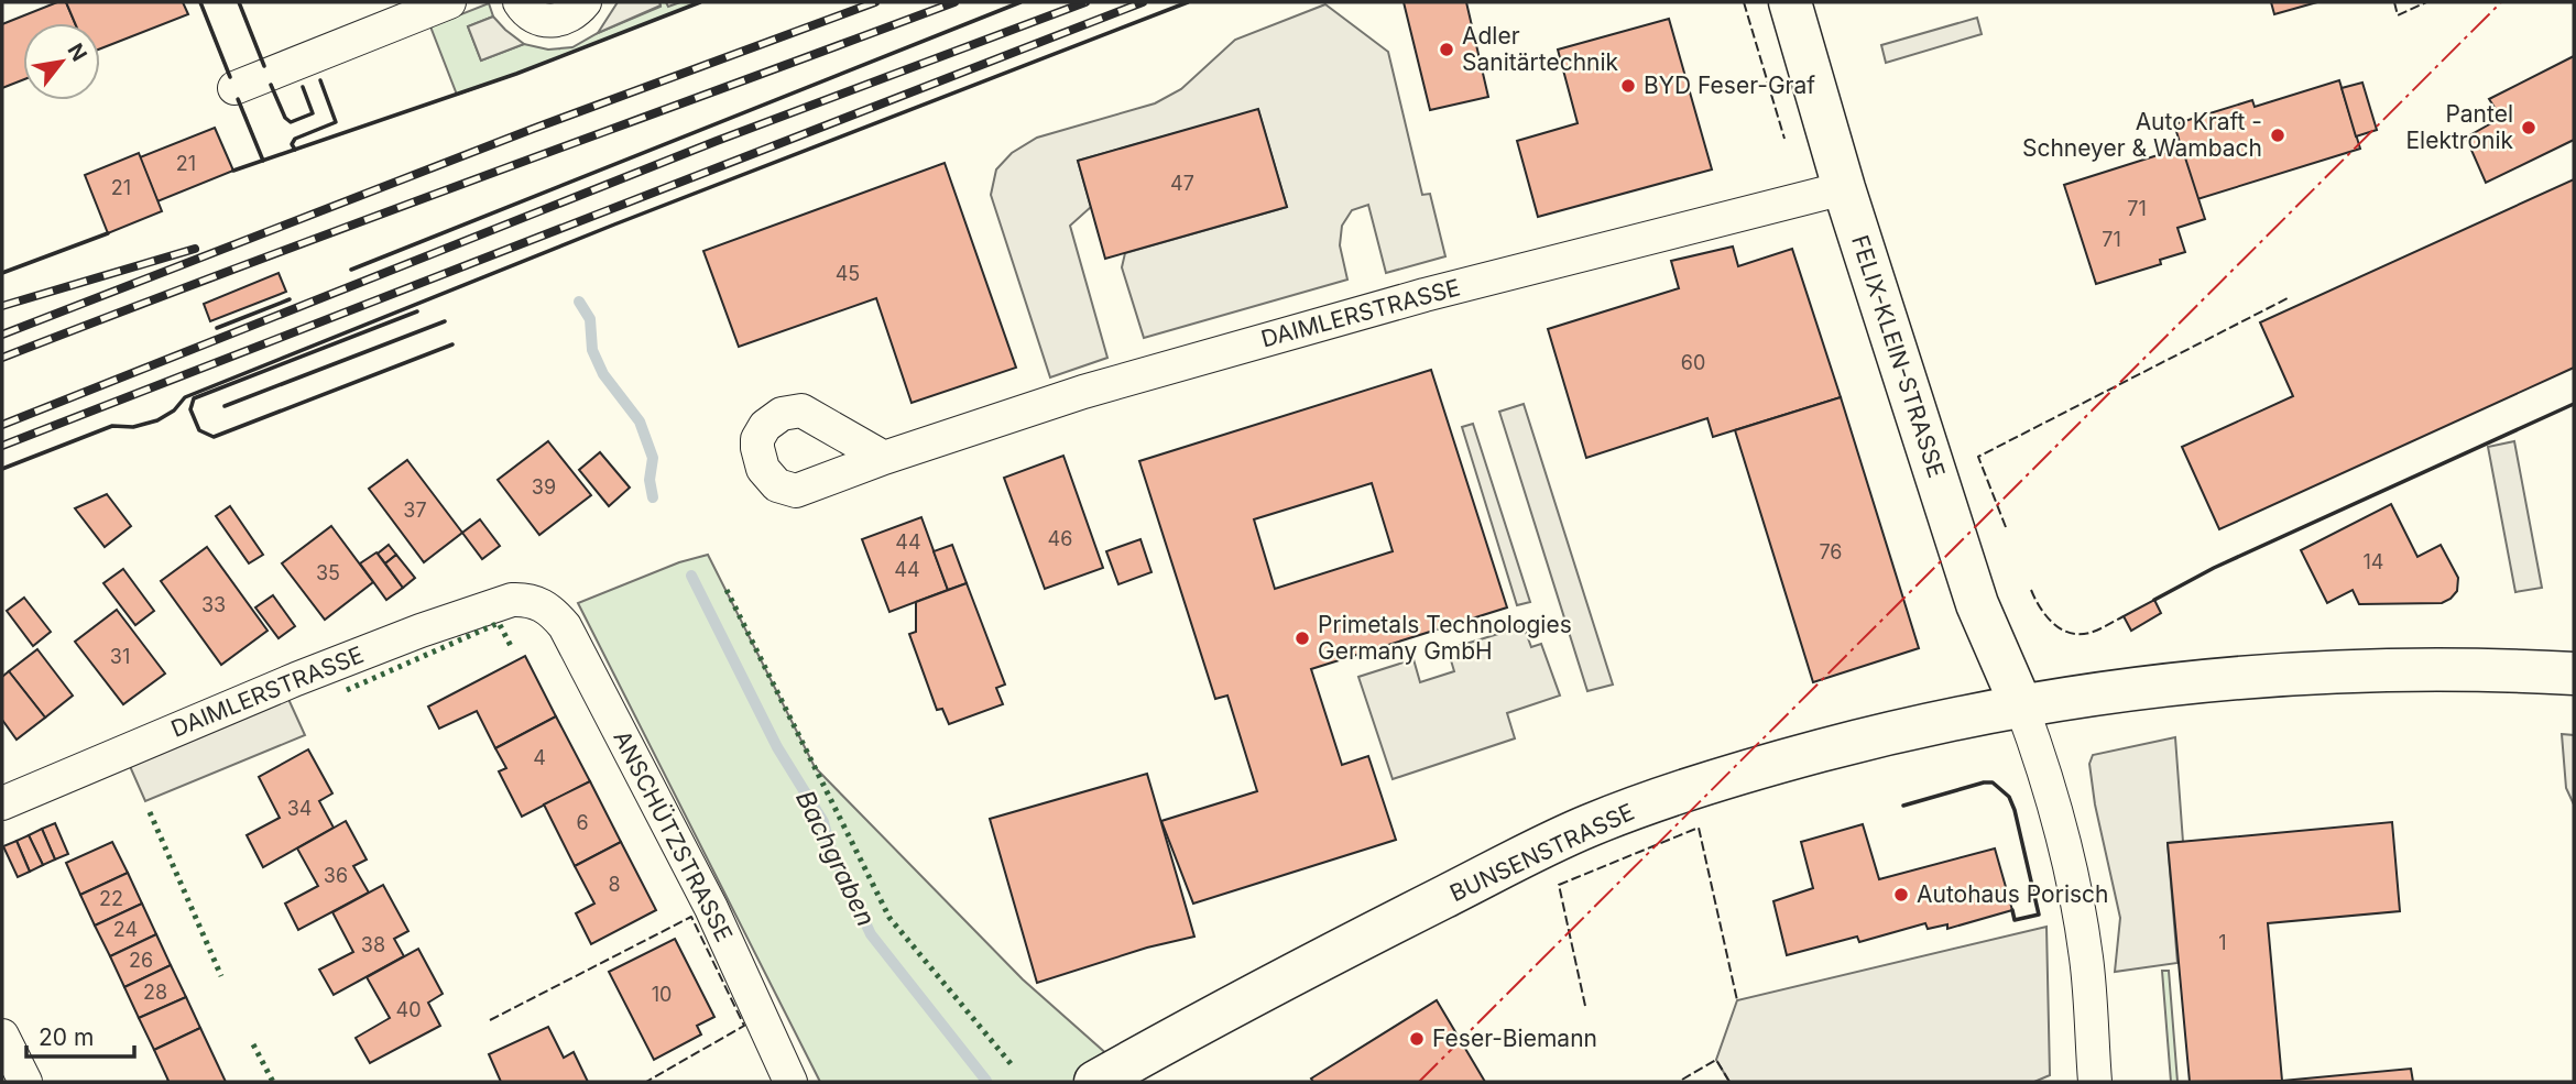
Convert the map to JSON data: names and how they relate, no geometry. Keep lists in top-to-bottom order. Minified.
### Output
{"streets":{"street":["DAIMLERSTRASSE","FELIX-KLEIN-STRASSE","ANSCHÜTZSTRASSE","BUNSENSTRASSE"]},"crossings":[["DAIMLERSTRASSE","FELIX-KLEIN-STRASSE"],["DAIMLERSTRASSE","ANSCHÜTZSTRASSE"],["FELIX-KLEIN-STRASSE","BUNSENSTRASSE"]],"water":["Bachgraben"],"places":["Adler Sanitärtechnik","BYD Feser-Graf","Pantel Elektronik","Auto Kraft - Schneyer & Wambach","Primetals Technologies Germany GmbH","Autohaus Porisch","Feser-Biemann"],"house_numbers":["21","47","21","71","71","45","60","39","37","46","44","76","14","44","35","33","31","4","34","6","36","8","22","24","1","38","26","28","10","40"],"scale_bar":"20 m","north":"top right"}
